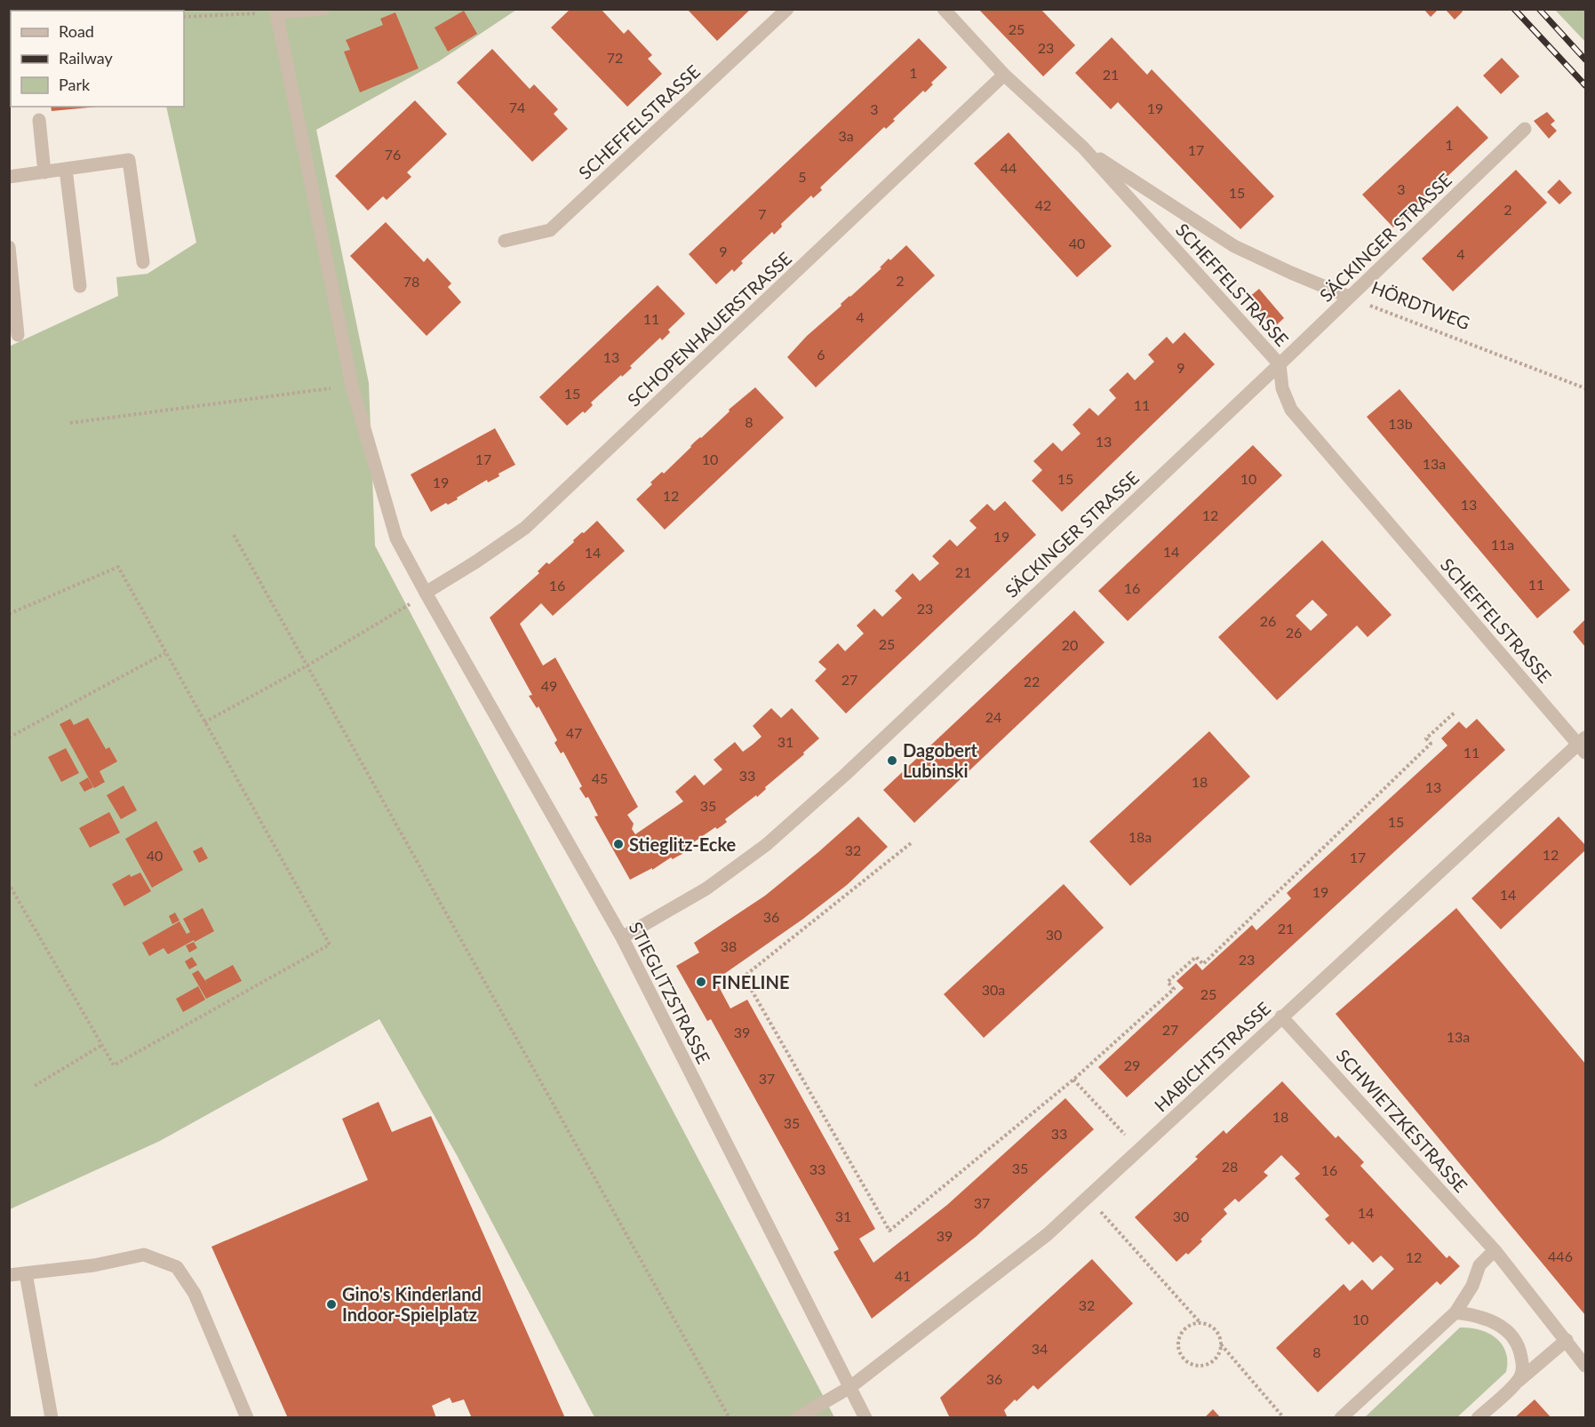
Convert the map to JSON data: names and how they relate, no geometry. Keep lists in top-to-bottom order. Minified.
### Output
{"streets":{"street":["SCHEFFELSTRASSE","SÄCKINGER STRASSE","HÖRDTWEG","SCHOPENHAUERSTRASSE","STIEGLITZSTRASSE","HABICHTSTRASSE","SCHWIETZKESTRASSE"]},"crossings":[["SCHEFFELSTRASSE","SÄCKINGER STRASSE"],["SCHEFFELSTRASSE","HÖRDTWEG"],["SCHEFFELSTRASSE","SCHOPENHAUERSTRASSE"],["SCHEFFELSTRASSE","HABICHTSTRASSE"],["SÄCKINGER STRASSE","HÖRDTWEG"],["SÄCKINGER STRASSE","STIEGLITZSTRASSE"],["SCHOPENHAUERSTRASSE","STIEGLITZSTRASSE"],["STIEGLITZSTRASSE","HABICHTSTRASSE"],["HABICHTSTRASSE","SCHWIETZKESTRASSE"]],"places":["Dagobert Lubinski","Stieglitz-Ecke","FINELINE","Gino's Kinderland Indoor-Spielplatz"],"house_numbers":["25","23","72","1","21","74","19","3","3a","1","17","76","44","5","3","15","42","2","7","40","9","4","2","78","4","11","6","13","9","15","11","8","13b","13","17","10","13a","15","10","19","12","13","12","19","11a","14","14","21","11","16","16","23","26","26","25","20","27","22","49","24","47","31","11","33","45","18","13","35","15","18a","32","12","40","17","19","14","36","21","30","38","23","30a","25","27","39","13a","29","37","18","35","33","28","35","33","16","37","14","31","30","39","446","12","41","32","10","34","8","36"],"legend":["Road","Railway","Park"]}
